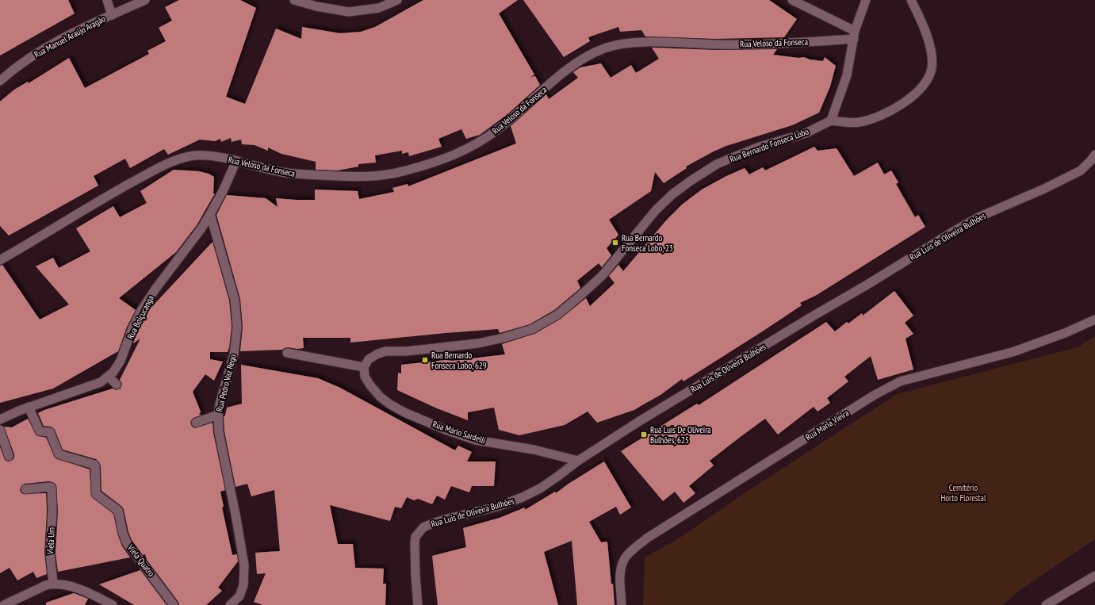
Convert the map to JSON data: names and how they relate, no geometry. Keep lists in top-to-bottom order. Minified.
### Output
{"streets":{"street":["Rua Manuel Araújo Aragão","Rua Veloso da Fonseca","Rua Bernardo Fonseca Lobo","Rua Luis de Oliveira Bulhões","Rua Boiçucanga","Rua Pedro Vaz Rego","Rua Maria Vieira","Rua Mário Sardelli","Viela Um","Viela Quatro"]},"crossings":[["Rua Veloso da Fonseca","Rua Boiçucanga"],["Rua Bernardo Fonseca Lobo","Rua Mário Sardelli"],["Rua Luis de Oliveira Bulhões","Rua Mário Sardelli"],["Rua Boiçucanga","Rua Pedro Vaz Rego"],["Rua Boiçucanga","Viela Quatro"]],"parks":["Cemitério Horto Florestal"],"places":{"transit":["Rua Bernardo Fonseca Lobo, 23","Rua Bernardo Fonseca Lobo, 629","Rua Luís De Oliveira Bulhões, 625"]}}
